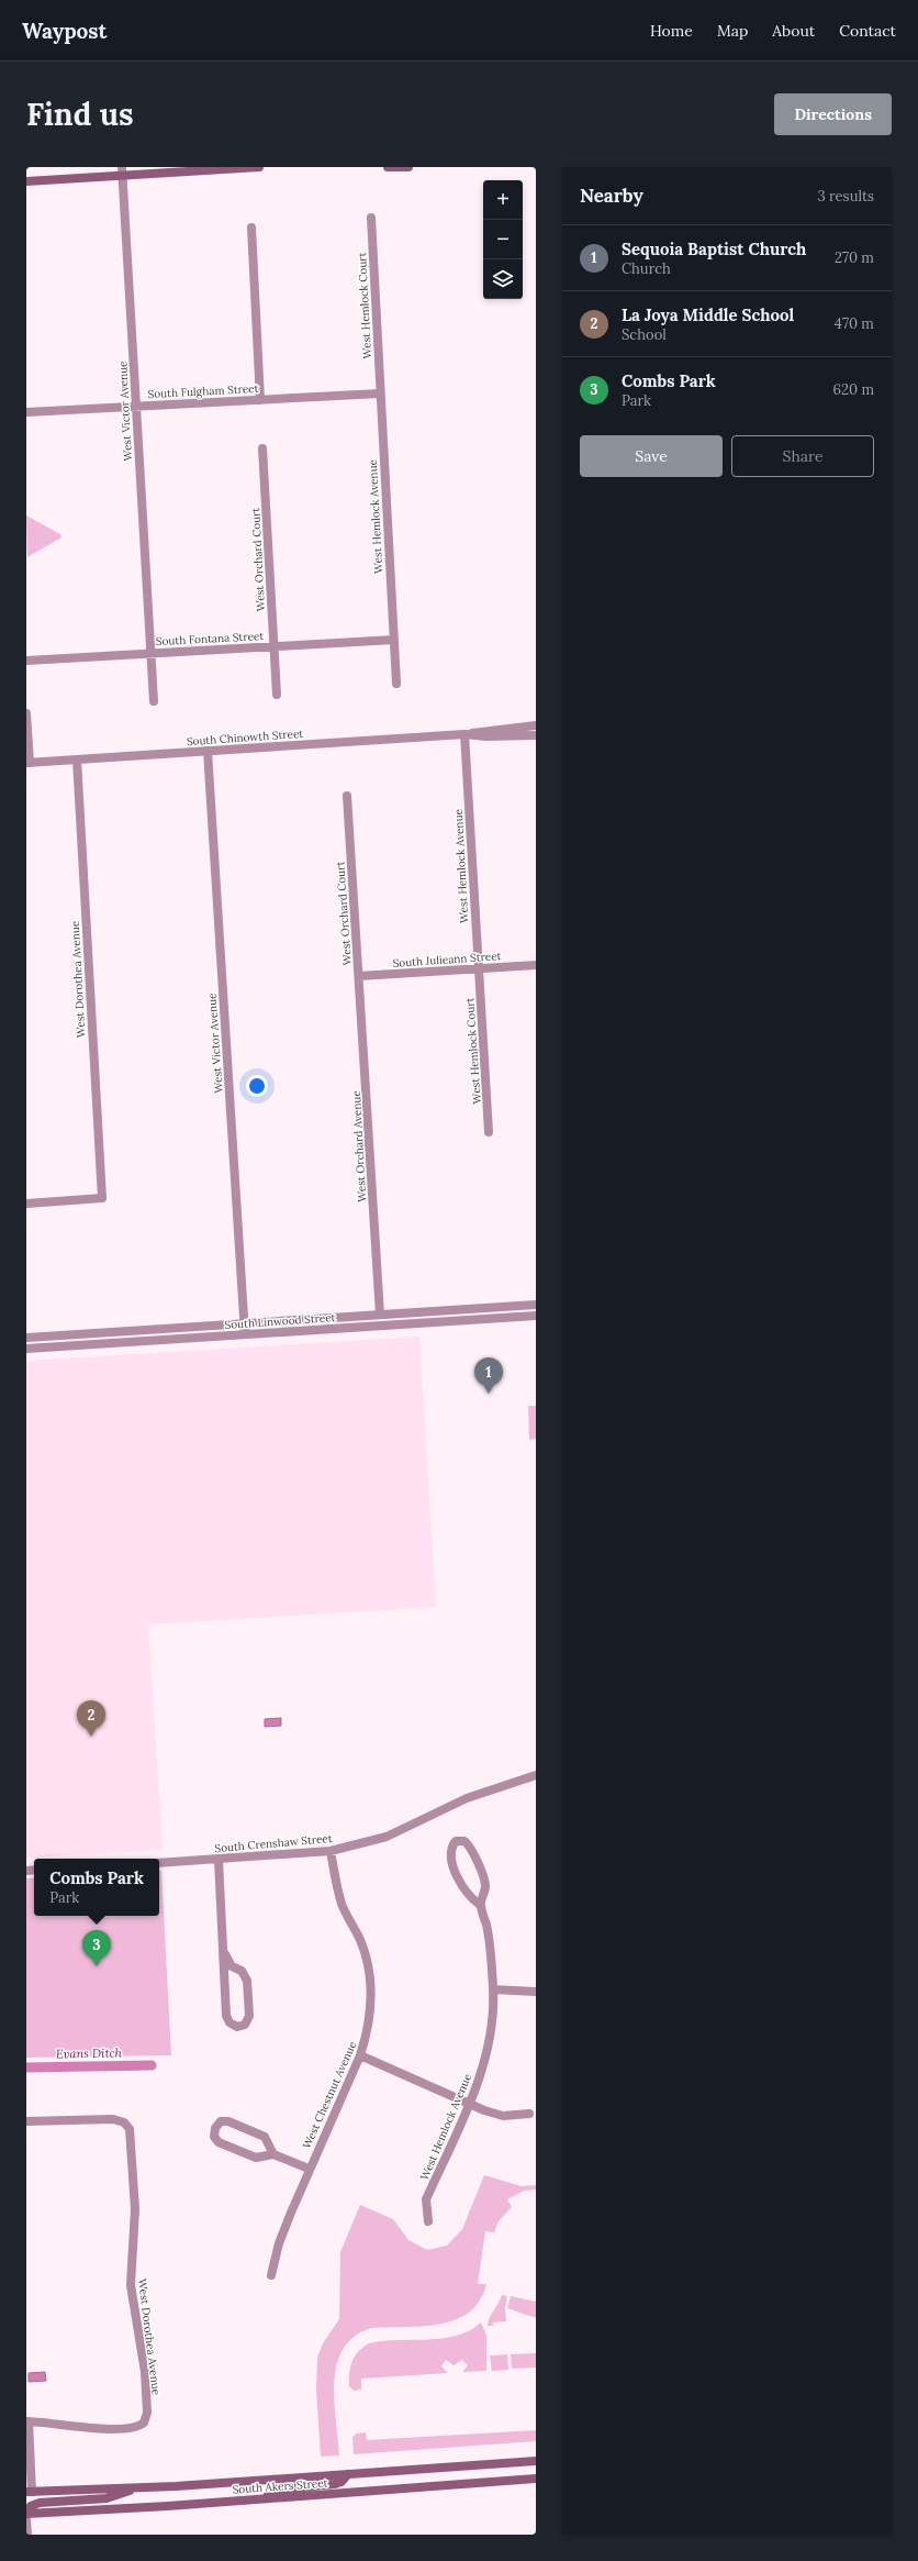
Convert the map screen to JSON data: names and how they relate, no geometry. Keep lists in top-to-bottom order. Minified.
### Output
{"streets":{"main road":["South Akers Street"],"street":["West Hemlock Court","South Fulgham Street","West Victor Avenue","West Hemlock Avenue","West Orchard Court","South Fontana Street","South Chinowth Street","South Julieann Street","West Dorothea Avenue","West Orchard Avenue","South Linwood Street","South Crenshaw Street","West Chestnut Avenue"]},"crossings":[["West Hemlock Court","South Fulgham Street"],["West Hemlock Court","West Hemlock Avenue"],["West Hemlock Court","South Julieann Street"],["South Fulgham Street","West Victor Avenue"],["South Fulgham Street","West Hemlock Avenue"],["West Victor Avenue","South Fontana Street"],["West Victor Avenue","South Chinowth Street"],["West Victor Avenue","South Linwood Street"],["West Hemlock Avenue","South Fontana Street"],["West Hemlock Avenue","South Chinowth Street"],["West Hemlock Avenue","South Julieann Street"],["West Orchard Court","South Fontana Street"],["West Orchard Court","South Julieann Street"],["West Orchard Court","West Orchard Avenue"],["South Chinowth Street","West Dorothea Avenue"],["South Julieann Street","West Orchard Avenue"],["West Orchard Avenue","South Linwood Street"],["South Crenshaw Street","West Chestnut Avenue"]],"water":["Evans Ditch"],"page":{"header":"Waypost","nav":["Home","Map","About","Contact"],"buttons":["Directions",["Save","Share"]],"title":"Find us","heading":["Nearby","3 results"],"map_buttons":["+","−"],"list":[{"mark":"1","name":"Sequoia Baptist Church","note":"Church","value":"270 m"},{"mark":"2","name":"La Joya Middle School","note":"School","value":"470 m"},{"mark":"3","name":"Combs Park","note":"Park","value":"620 m"}],"pins":["1","2","3"],"popup":["Combs Park","Park"]}}
